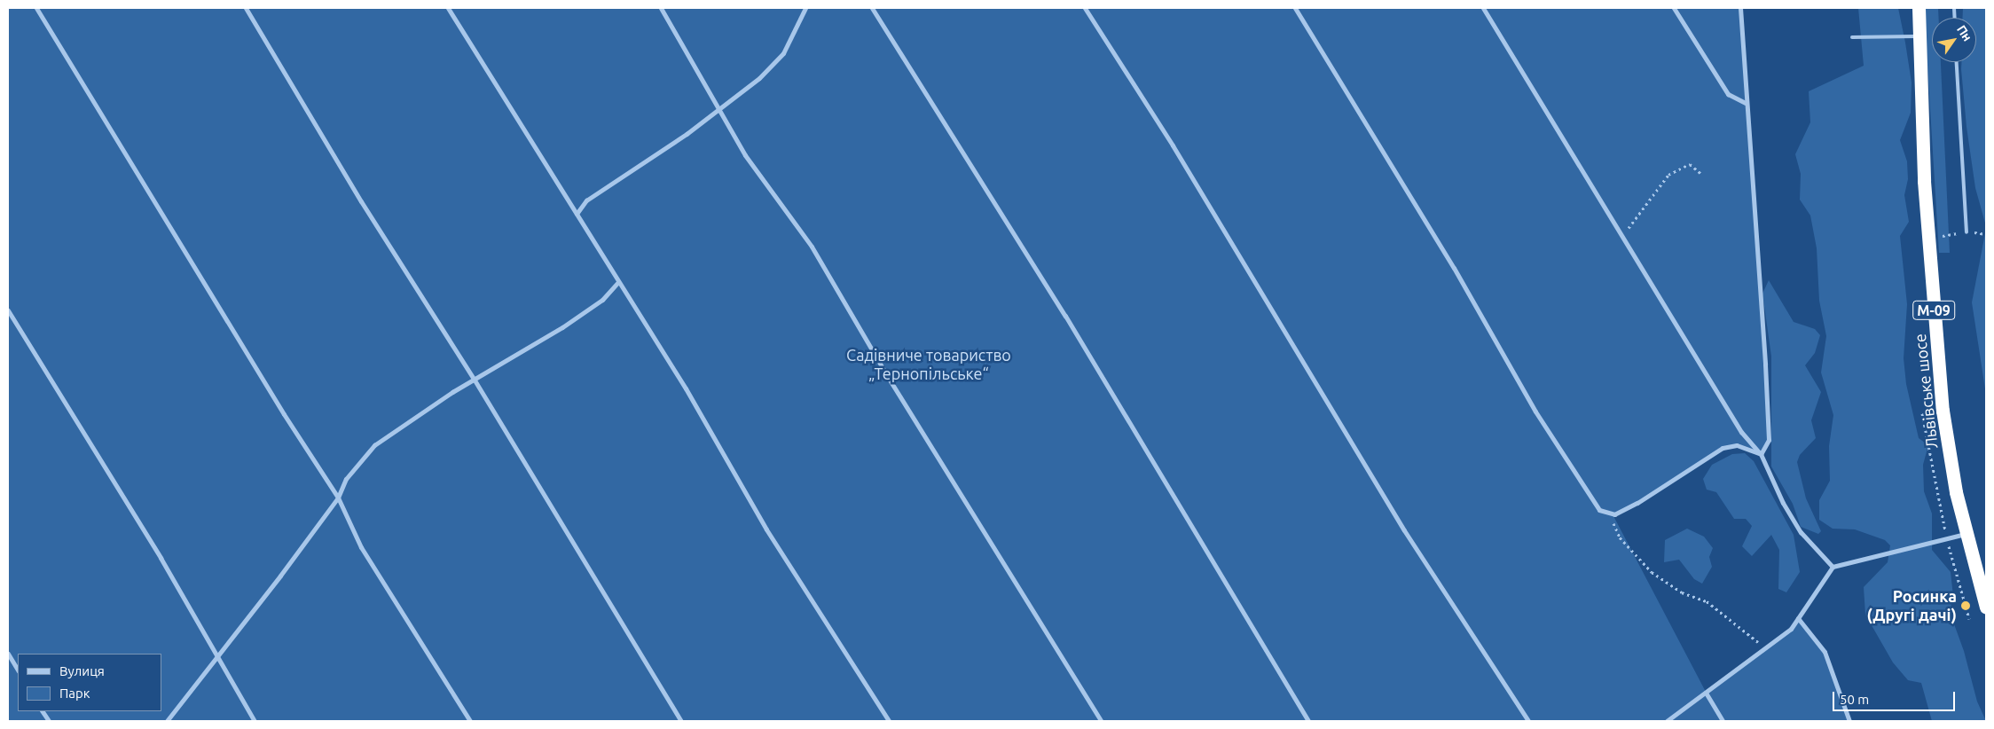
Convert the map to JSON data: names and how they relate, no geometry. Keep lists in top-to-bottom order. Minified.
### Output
{"streets":{"highway":["М-09","Львівське шосе"]},"parks":["Садівниче товариство „Тернопільське“"],"places":["Росинка (Другі дачі)"],"legend":["Вулиця","Парк"],"scale_bar":"50 m","north":"top right"}
